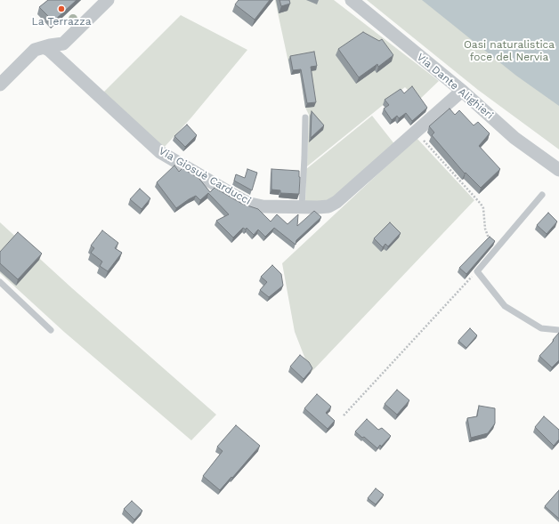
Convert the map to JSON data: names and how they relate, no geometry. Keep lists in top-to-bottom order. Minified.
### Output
{"streets":{"street":["Via Dante Alighieri","Via Giosuè Carducci"]},"crossings":[["Via Dante Alighieri","Via Giosuè Carducci"]],"parks":["Oasi naturalistica foce del Nervia"],"places":["La Terrazza"]}
